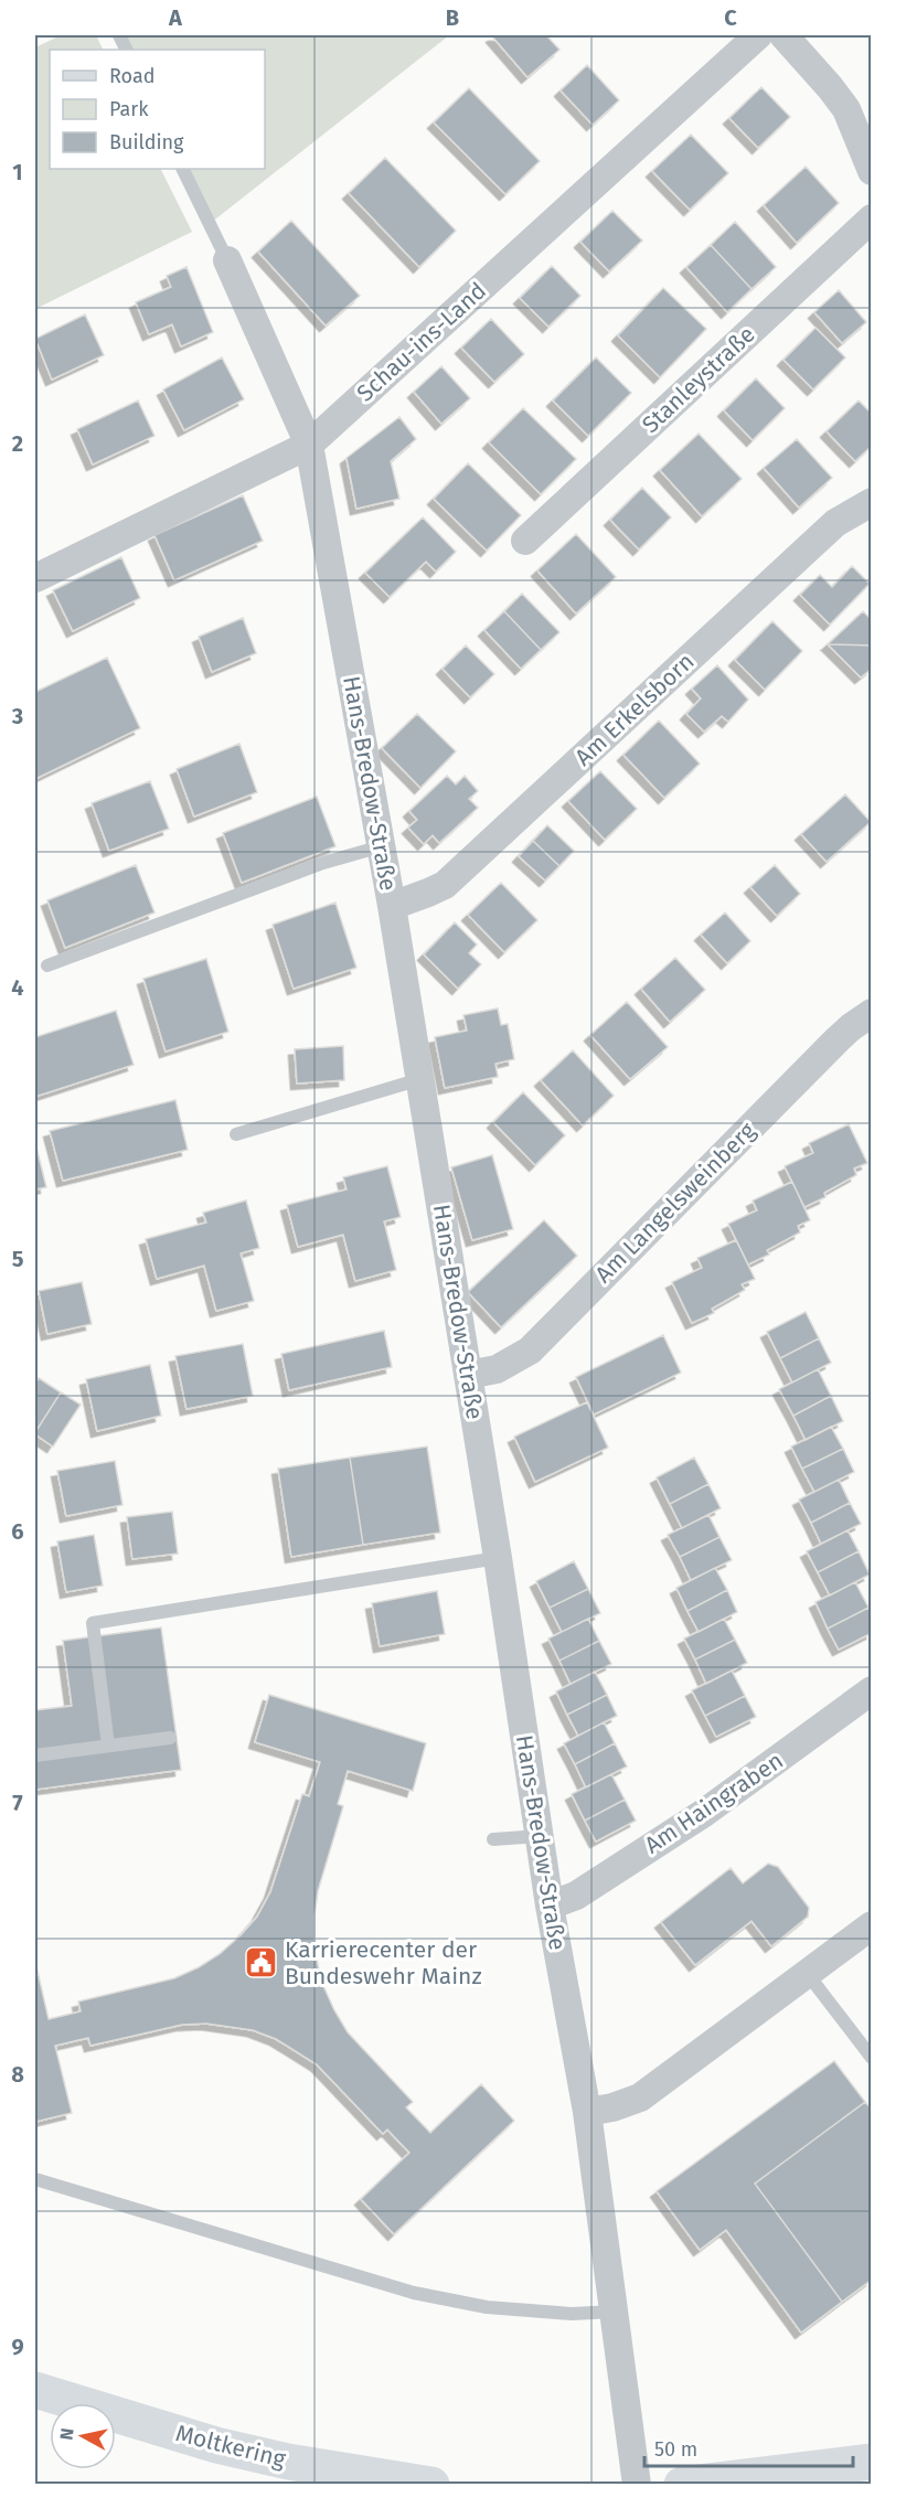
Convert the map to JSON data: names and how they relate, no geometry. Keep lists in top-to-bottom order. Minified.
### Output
{"streets":{"street":["Schau-ins-Land","Stanleystraße","Am Erkelsborn","Hans-Bredow-Straße","Am Langelsweinberg","Am Haingraben","Moltkering"]},"crossings":[["Schau-ins-Land","Hans-Bredow-Straße"],["Am Erkelsborn","Hans-Bredow-Straße"],["Hans-Bredow-Straße","Am Langelsweinberg"],["Hans-Bredow-Straße","Am Haingraben"]],"places":{"public building":["Karrierecenter der Bundeswehr Mainz"]},"legend":["Road","Park","Building"],"scale_bar":"50 m","north":"left","grid":{"columns":["A","B","C"],"rows":["1","2","3","4","5","6","7","8","9"]}}
